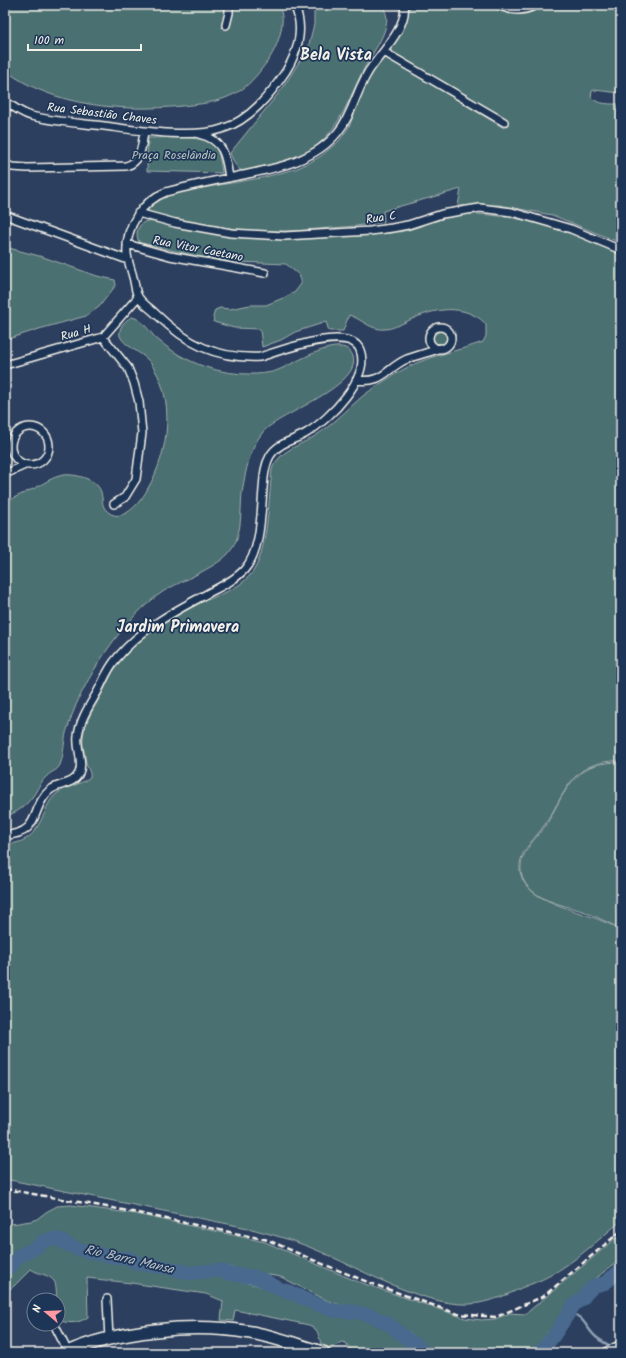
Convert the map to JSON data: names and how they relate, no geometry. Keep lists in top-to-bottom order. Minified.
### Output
{"streets":{"street":["Rua Sebastião Chaves","Rua C","Rua Vitor Caetano","Rua H"]},"districts":["Bela Vista","Jardim Primavera"],"water":["Rio Barra Mansa"],"parks":["Praça Roselândia"],"scale_bar":"100 m","north":"left"}
